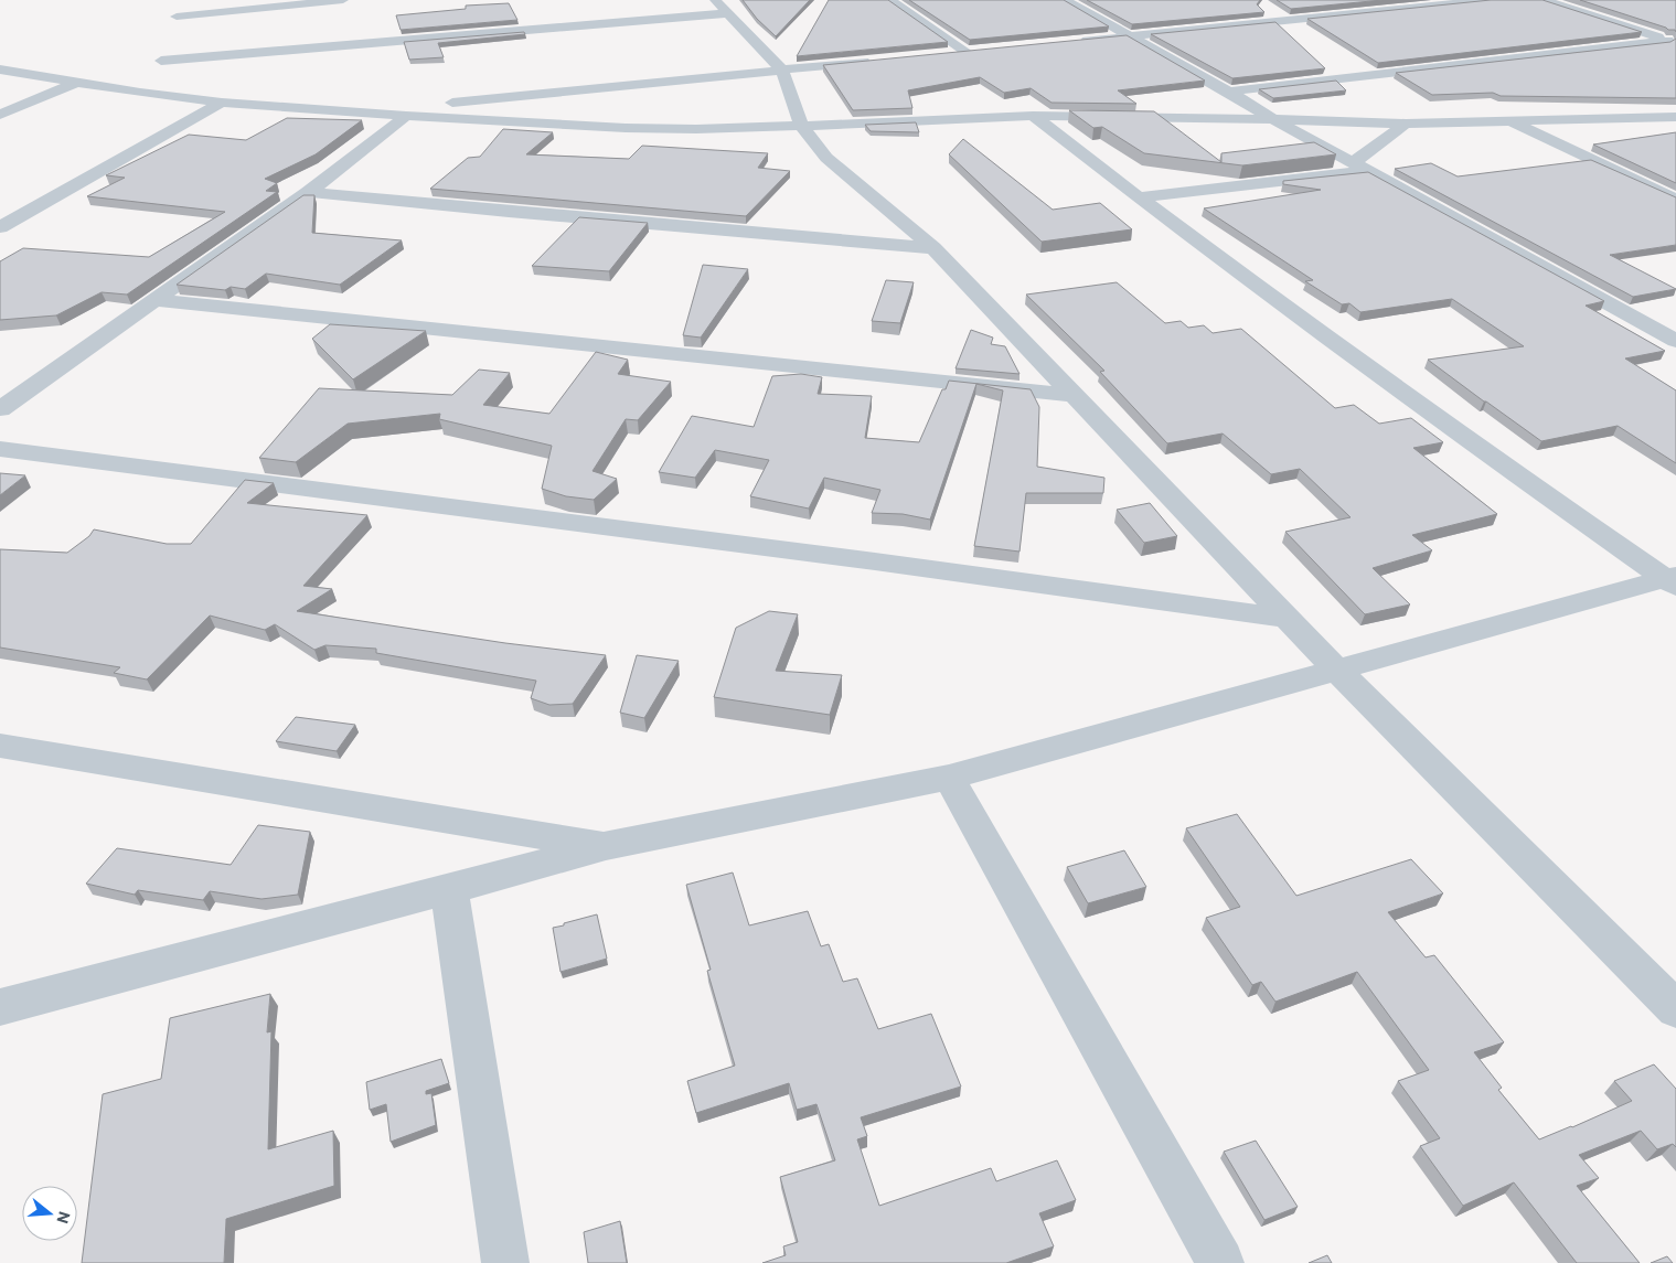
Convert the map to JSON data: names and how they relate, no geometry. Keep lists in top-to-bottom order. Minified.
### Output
{"north":"right"}
